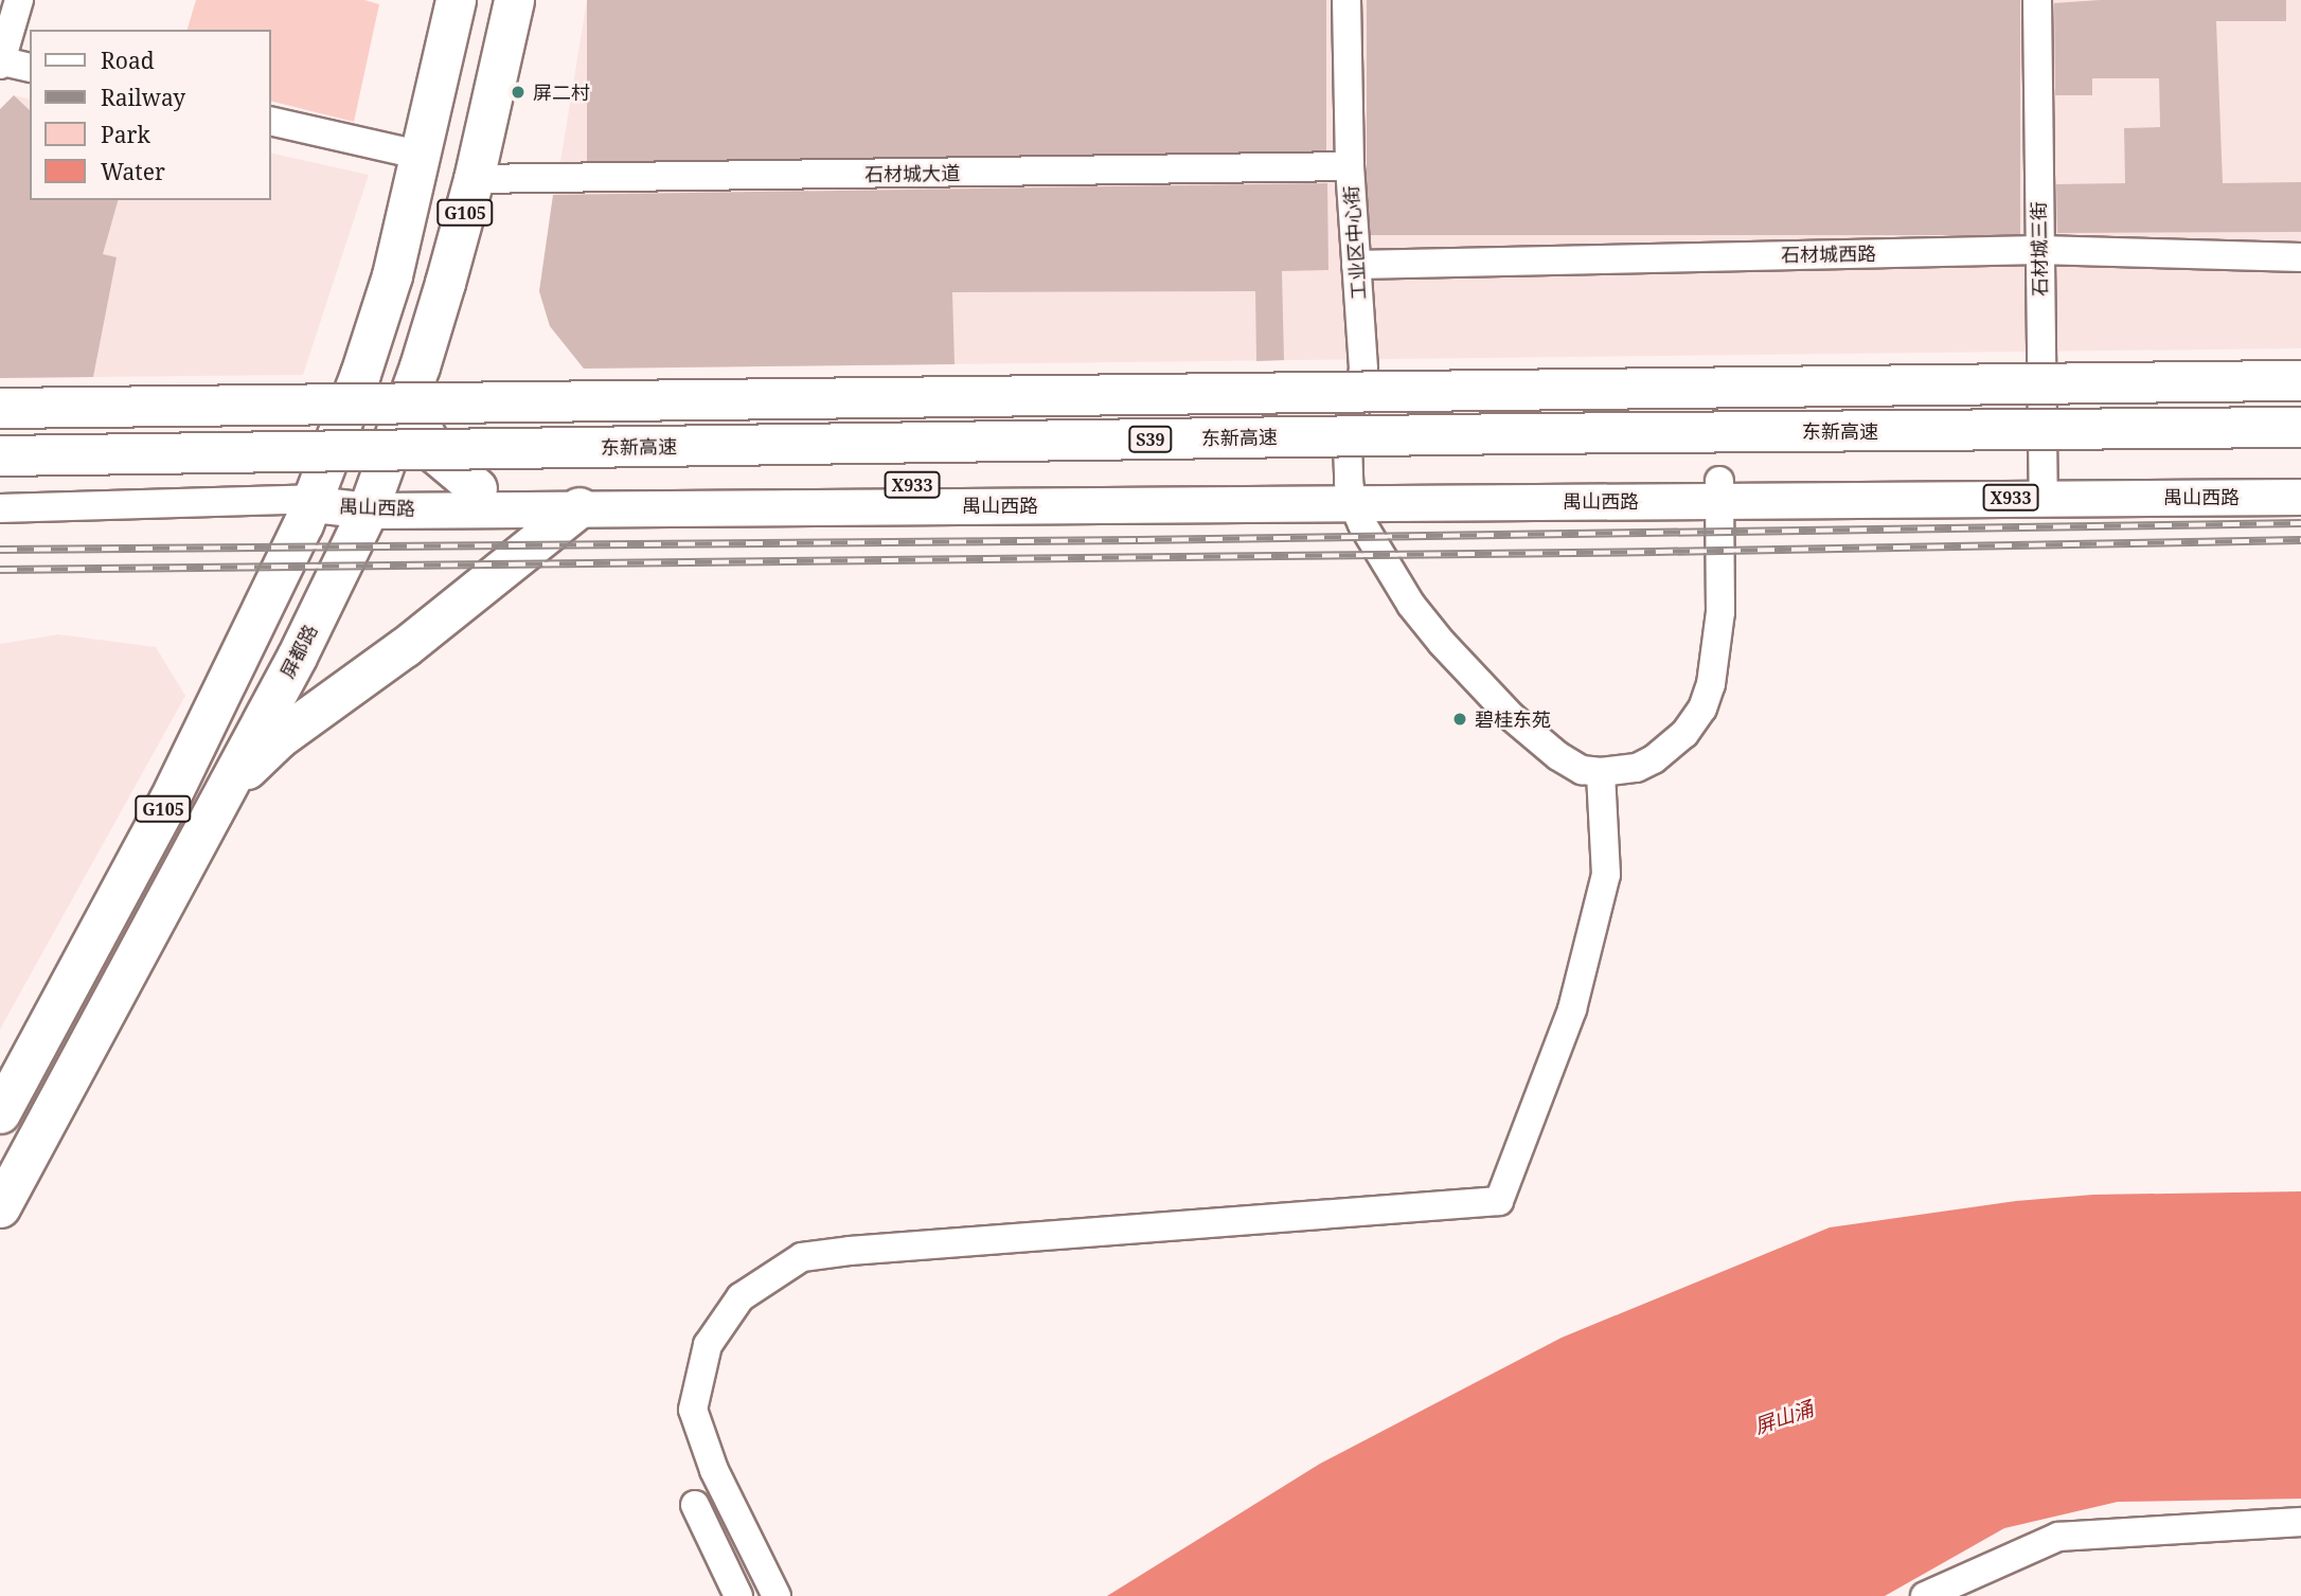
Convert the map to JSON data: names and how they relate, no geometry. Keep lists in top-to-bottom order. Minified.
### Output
{"streets":{"highway":["G105","东新高速","S39","屏都路"],"main road":["X933","禺山西路"],"street":["石材城大道","工业区中心街","石材城三街","石材城西路"]},"crossings":[["石材城大道","工业区中心街"],["石材城大道","屏都路"],["G105","禺山西路"],["工业区中心街","石材城西路"],["工业区中心街","禺山西路"],["石材城三街","石材城西路"],["石材城三街","禺山西路"],["禺山西路","屏都路"]],"water":["屏山涌"],"places":["屏二村","碧桂东苑"],"legend":["Road","Railway","Park","Water"]}
